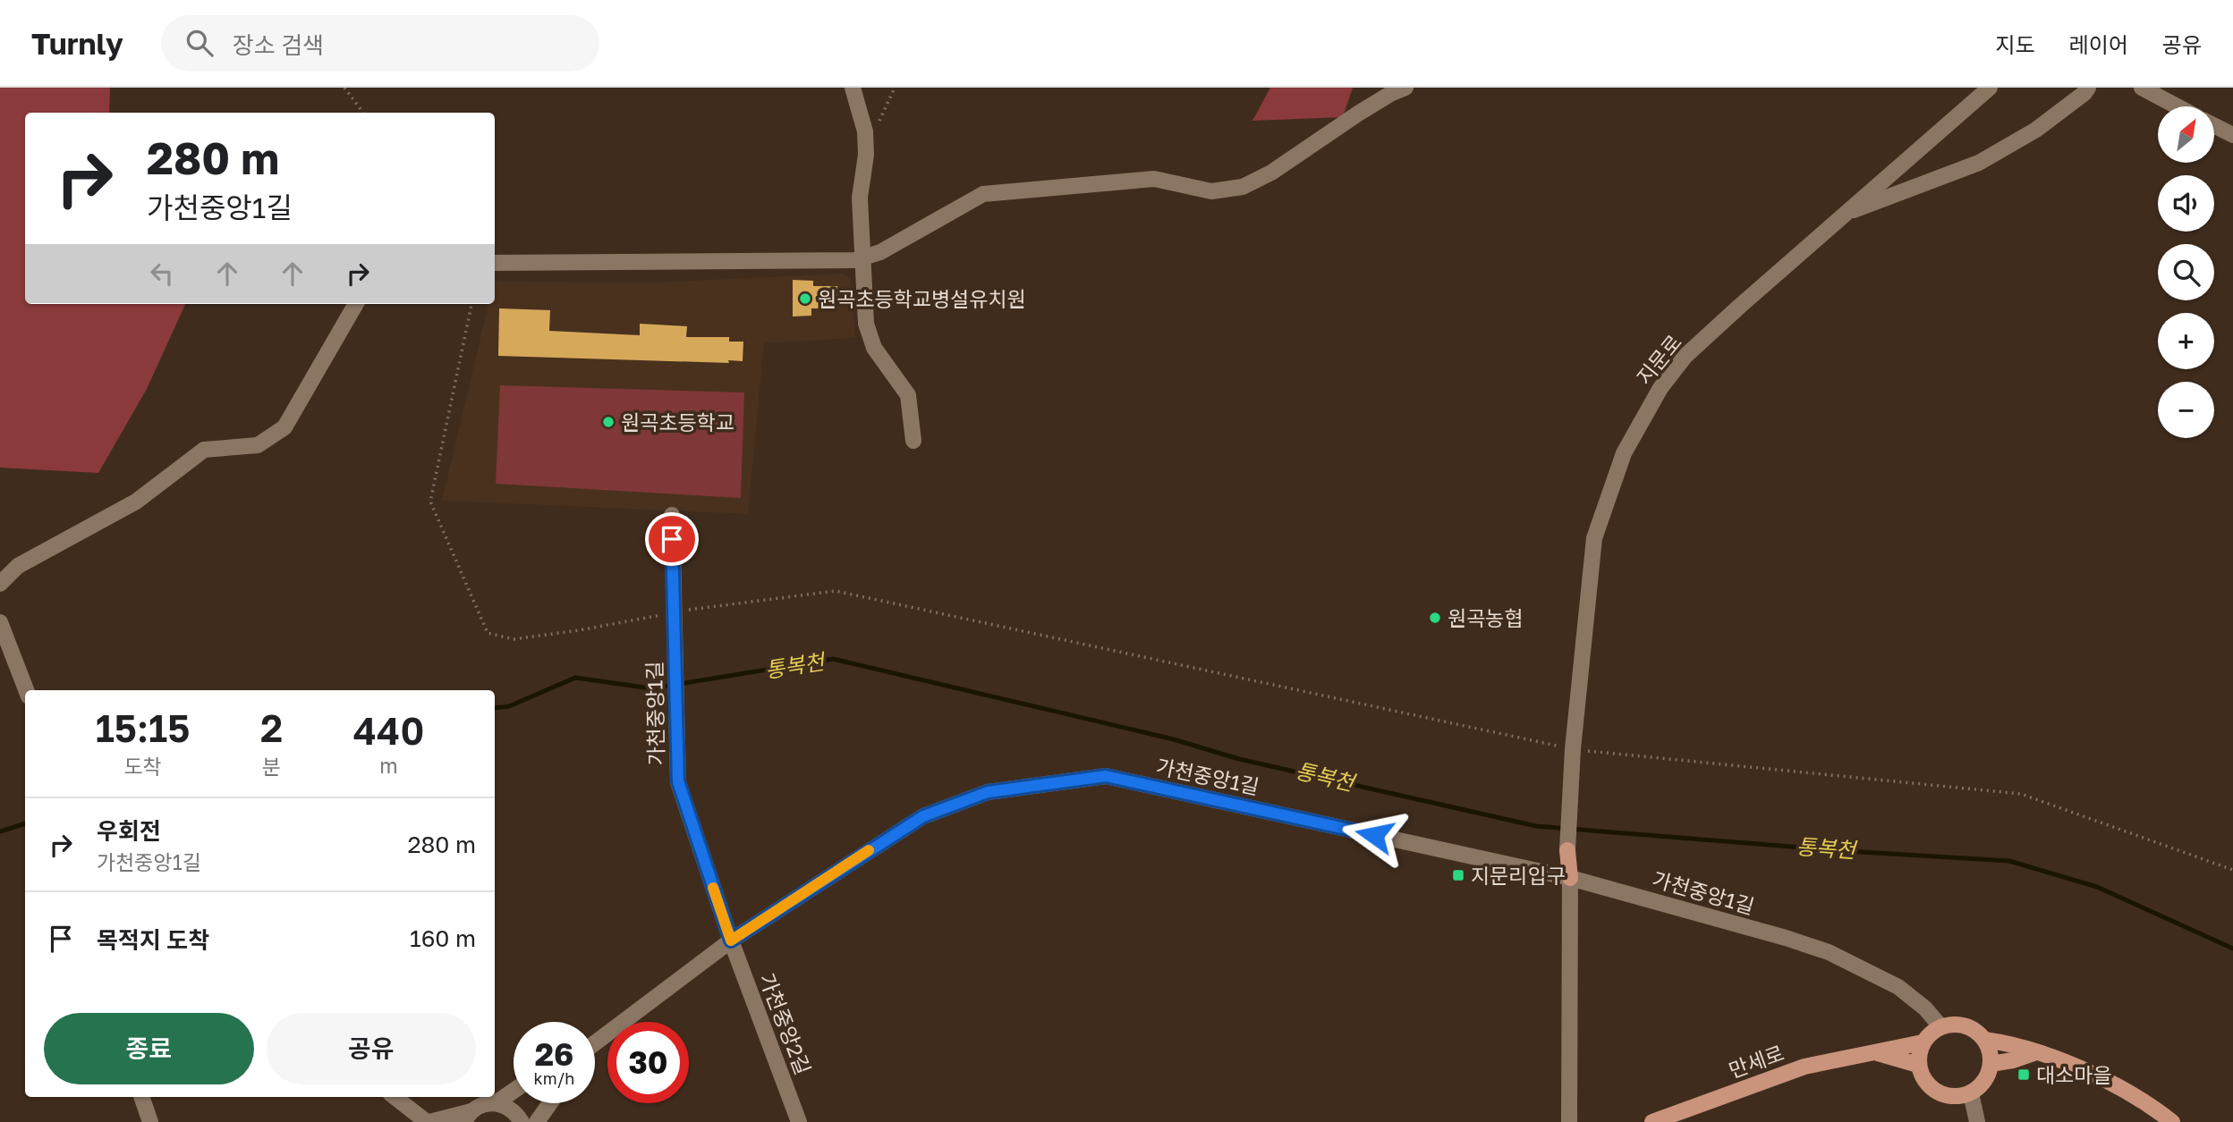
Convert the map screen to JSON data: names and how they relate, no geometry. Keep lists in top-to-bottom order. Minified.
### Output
{"streets":{"main road":["만세로"],"street":["지문로","가천중앙1길","가천중앙2길"]},"crossings":[["가천중앙1길","가천중앙2길"],["가천중앙1길","만세로"]],"water":["통복천"],"places":{"other":["원곡초등학교병설유치원","원곡초등학교","원곡농협"],"transit":["지문리입구","대소마을"]},"north":"top right","page":{"header":"Turnly","search":"장소 검색","nav":["지도","레이어","공유"],"map_buttons":["+","−"],"turn":["280 m","가천중앙1길"],"eta":["15:15","도착","2","분","440","m"],"list":[{"name":"우회전","note":"가천중앙1길","value":"280 m"},{"name":"목적지 도착","value":"160 m"}],"buttons":["종료","공유"],"speed":"26 km/h","limit":"30"}}
